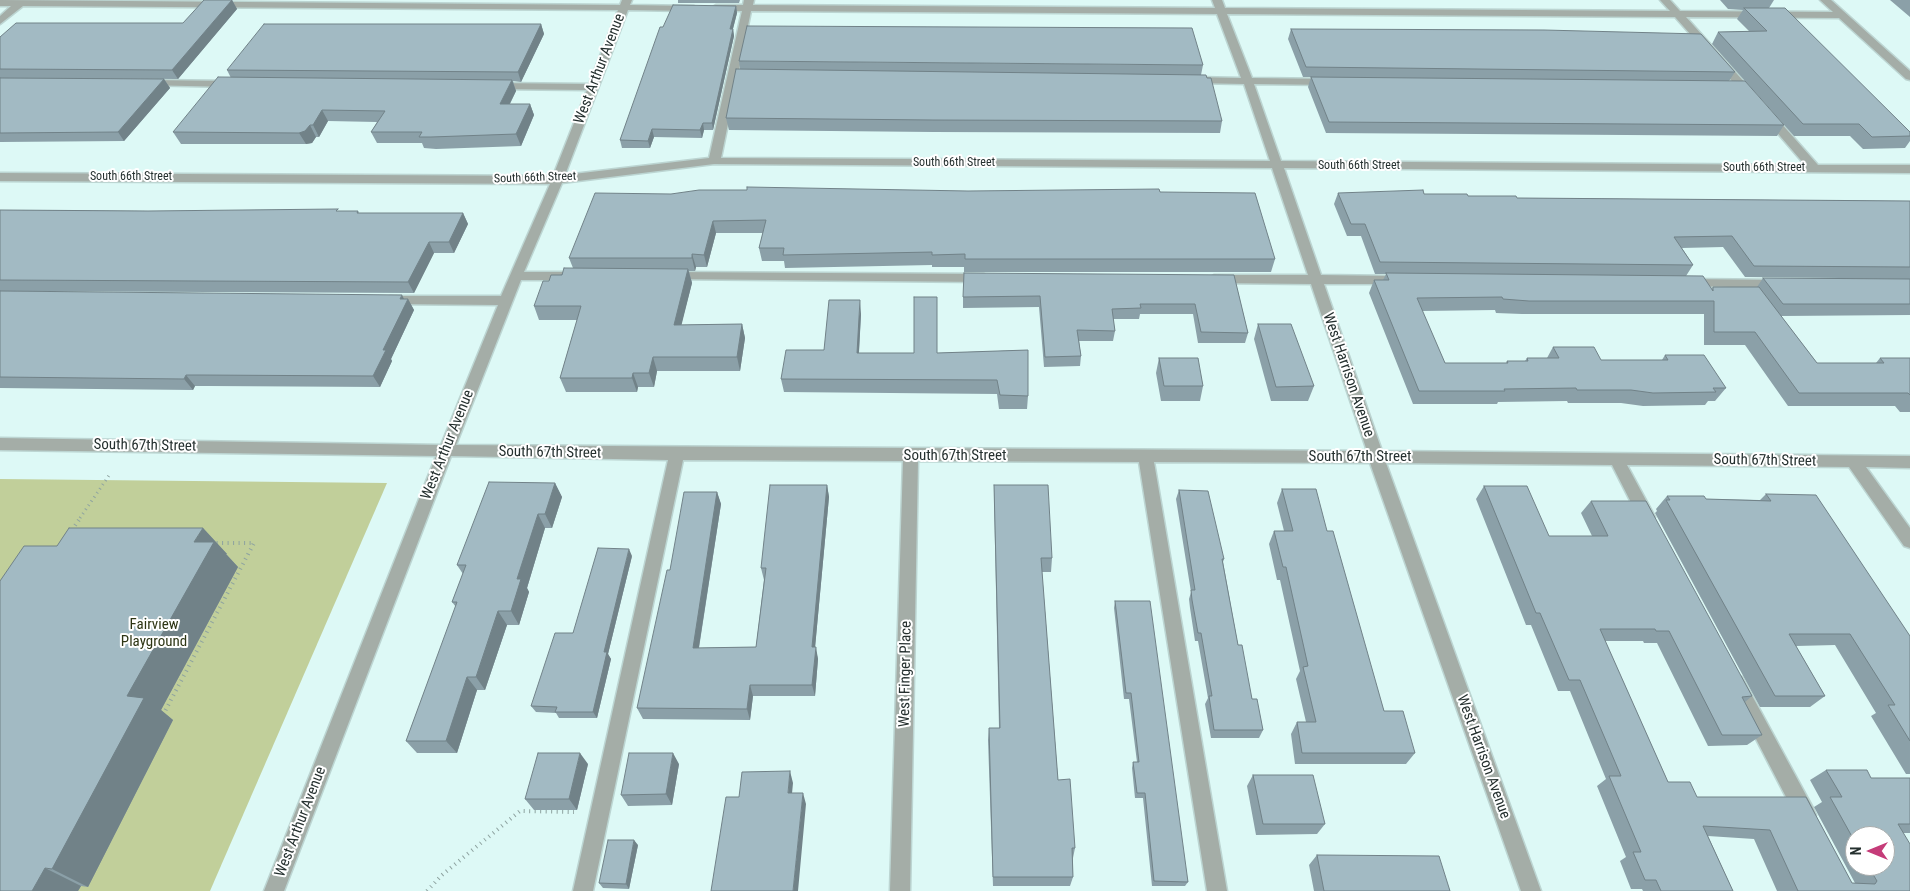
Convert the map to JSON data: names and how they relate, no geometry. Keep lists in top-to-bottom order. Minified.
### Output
{"streets":{"street":["West Arthur Avenue","South 66th Street","West Harrison Avenue","South 67th Street","West Finger Place"]},"crossings":[["West Arthur Avenue","South 66th Street"],["West Arthur Avenue","South 67th Street"],["South 66th Street","West Harrison Avenue"],["West Harrison Avenue","South 67th Street"],["South 67th Street","West Finger Place"]],"parks":["Fairview Playground"],"north":"left"}
